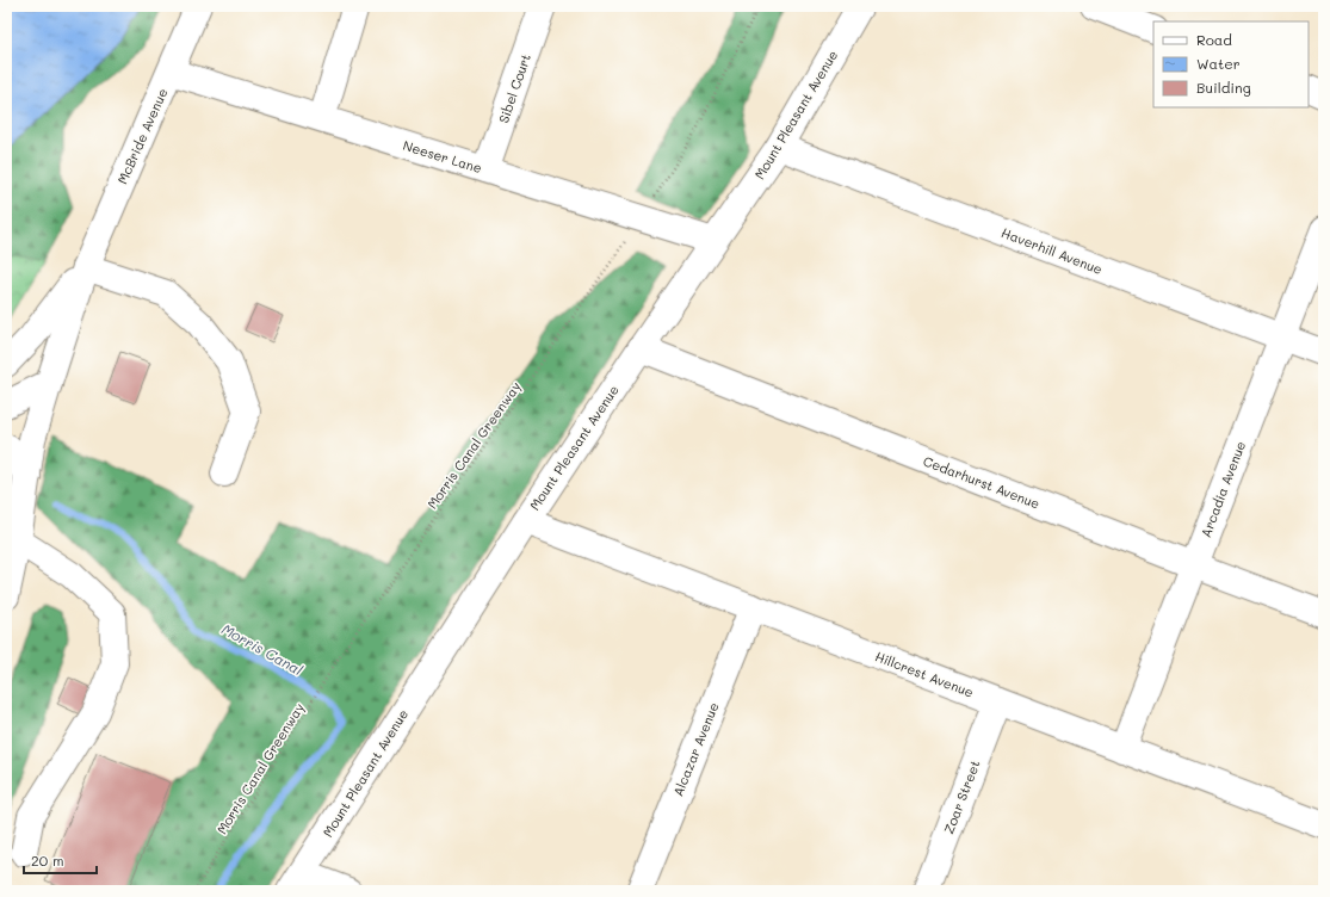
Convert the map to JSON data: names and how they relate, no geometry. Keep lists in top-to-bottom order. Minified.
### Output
{"streets":{"street":["Sibel Court","Mount Pleasant Avenue","McBride Avenue","Neeser Lane","Haverhill Avenue","Cedarhurst Avenue","Arcadia Avenue","Hillcrest Avenue","Alcazar Avenue","Zoar Street"],"path":["Morris Canal Greenway"]},"crossings":[["Sibel Court","Neeser Lane"],["Mount Pleasant Avenue","Neeser Lane"],["Mount Pleasant Avenue","Haverhill Avenue"],["Mount Pleasant Avenue","Cedarhurst Avenue"],["Mount Pleasant Avenue","Hillcrest Avenue"],["McBride Avenue","Neeser Lane"],["Neeser Lane","Morris Canal Greenway"],["Haverhill Avenue","Arcadia Avenue"],["Cedarhurst Avenue","Arcadia Avenue"],["Arcadia Avenue","Hillcrest Avenue"],["Hillcrest Avenue","Alcazar Avenue"],["Hillcrest Avenue","Zoar Street"]],"water":["Morris Canal"],"legend":["Road","Water","Building"],"scale_bar":"20 m"}
